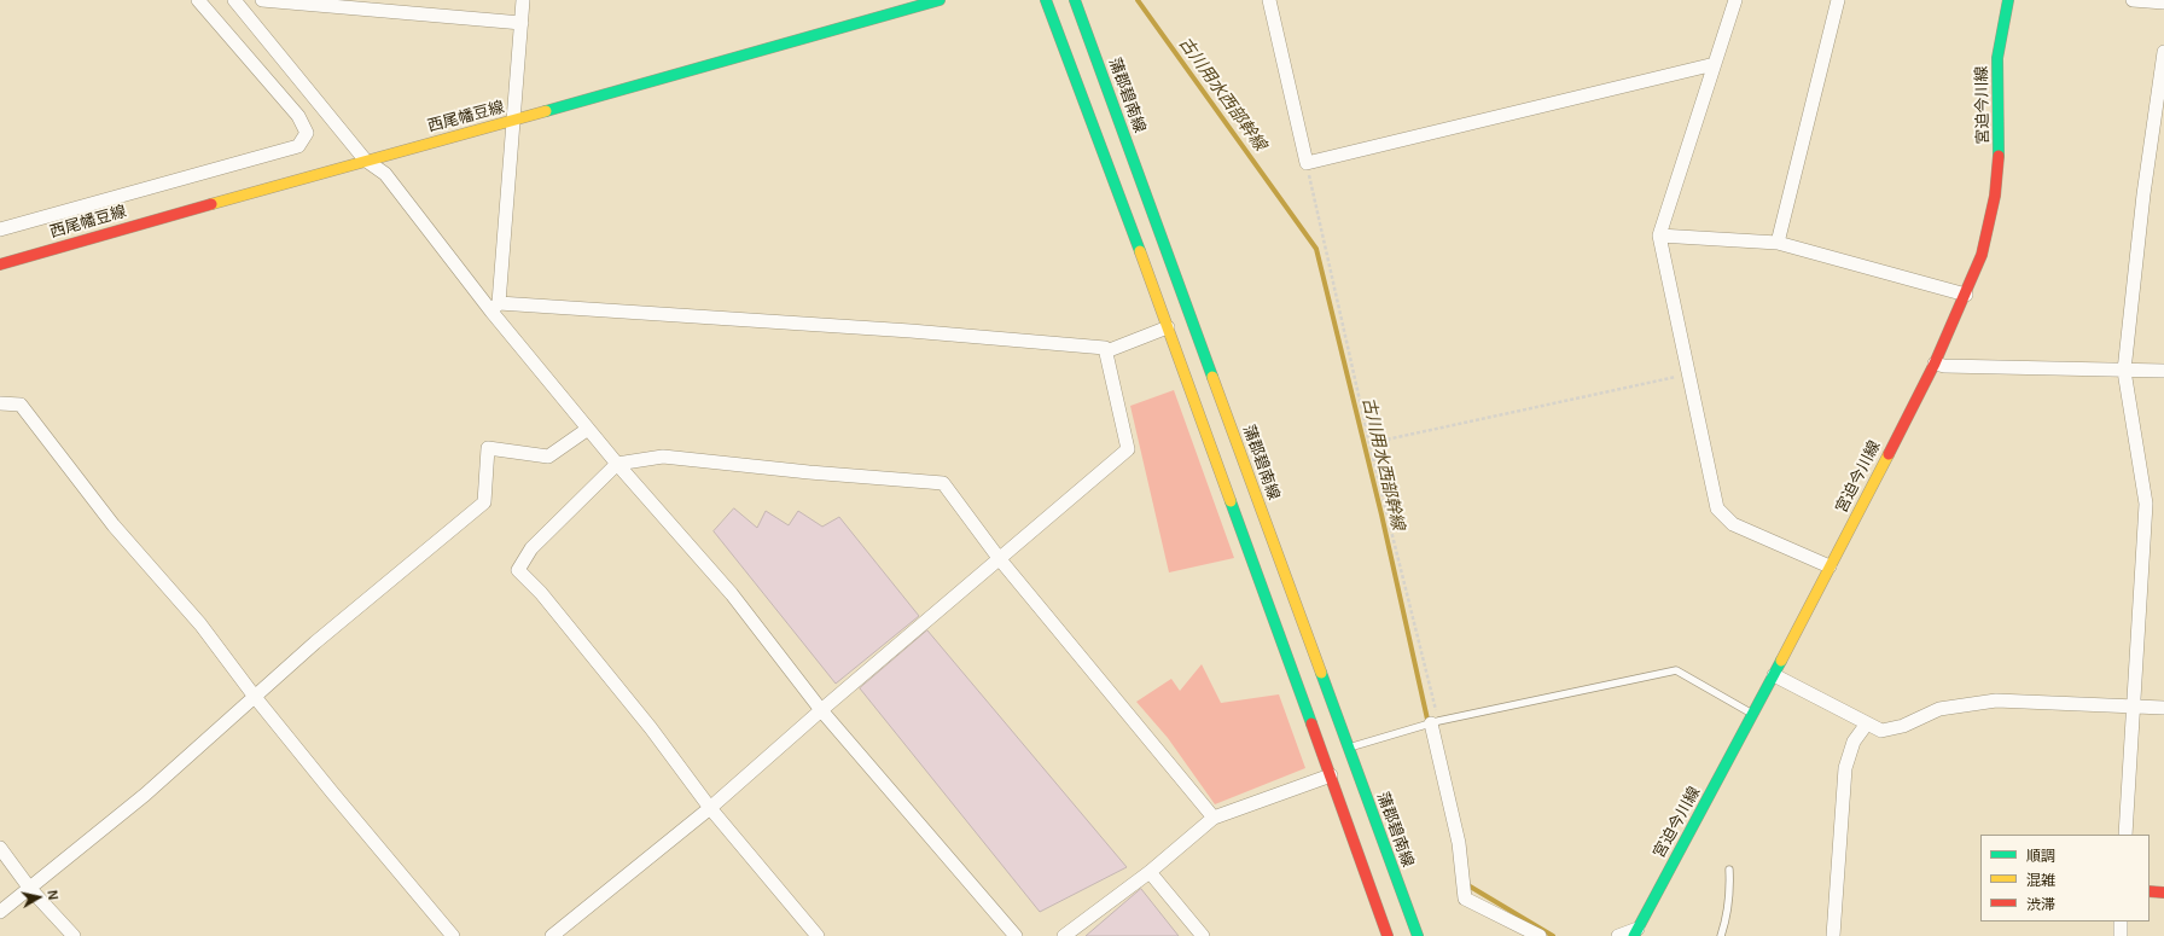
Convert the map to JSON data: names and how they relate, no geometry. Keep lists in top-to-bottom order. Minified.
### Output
{"streets":{"main road":["蒲郡碧南線","宮迫今川線","西尾幡豆線"]},"water":["古川用水西部幹線"],"legend":["順調","混雑","渋滞"],"north":"right"}
